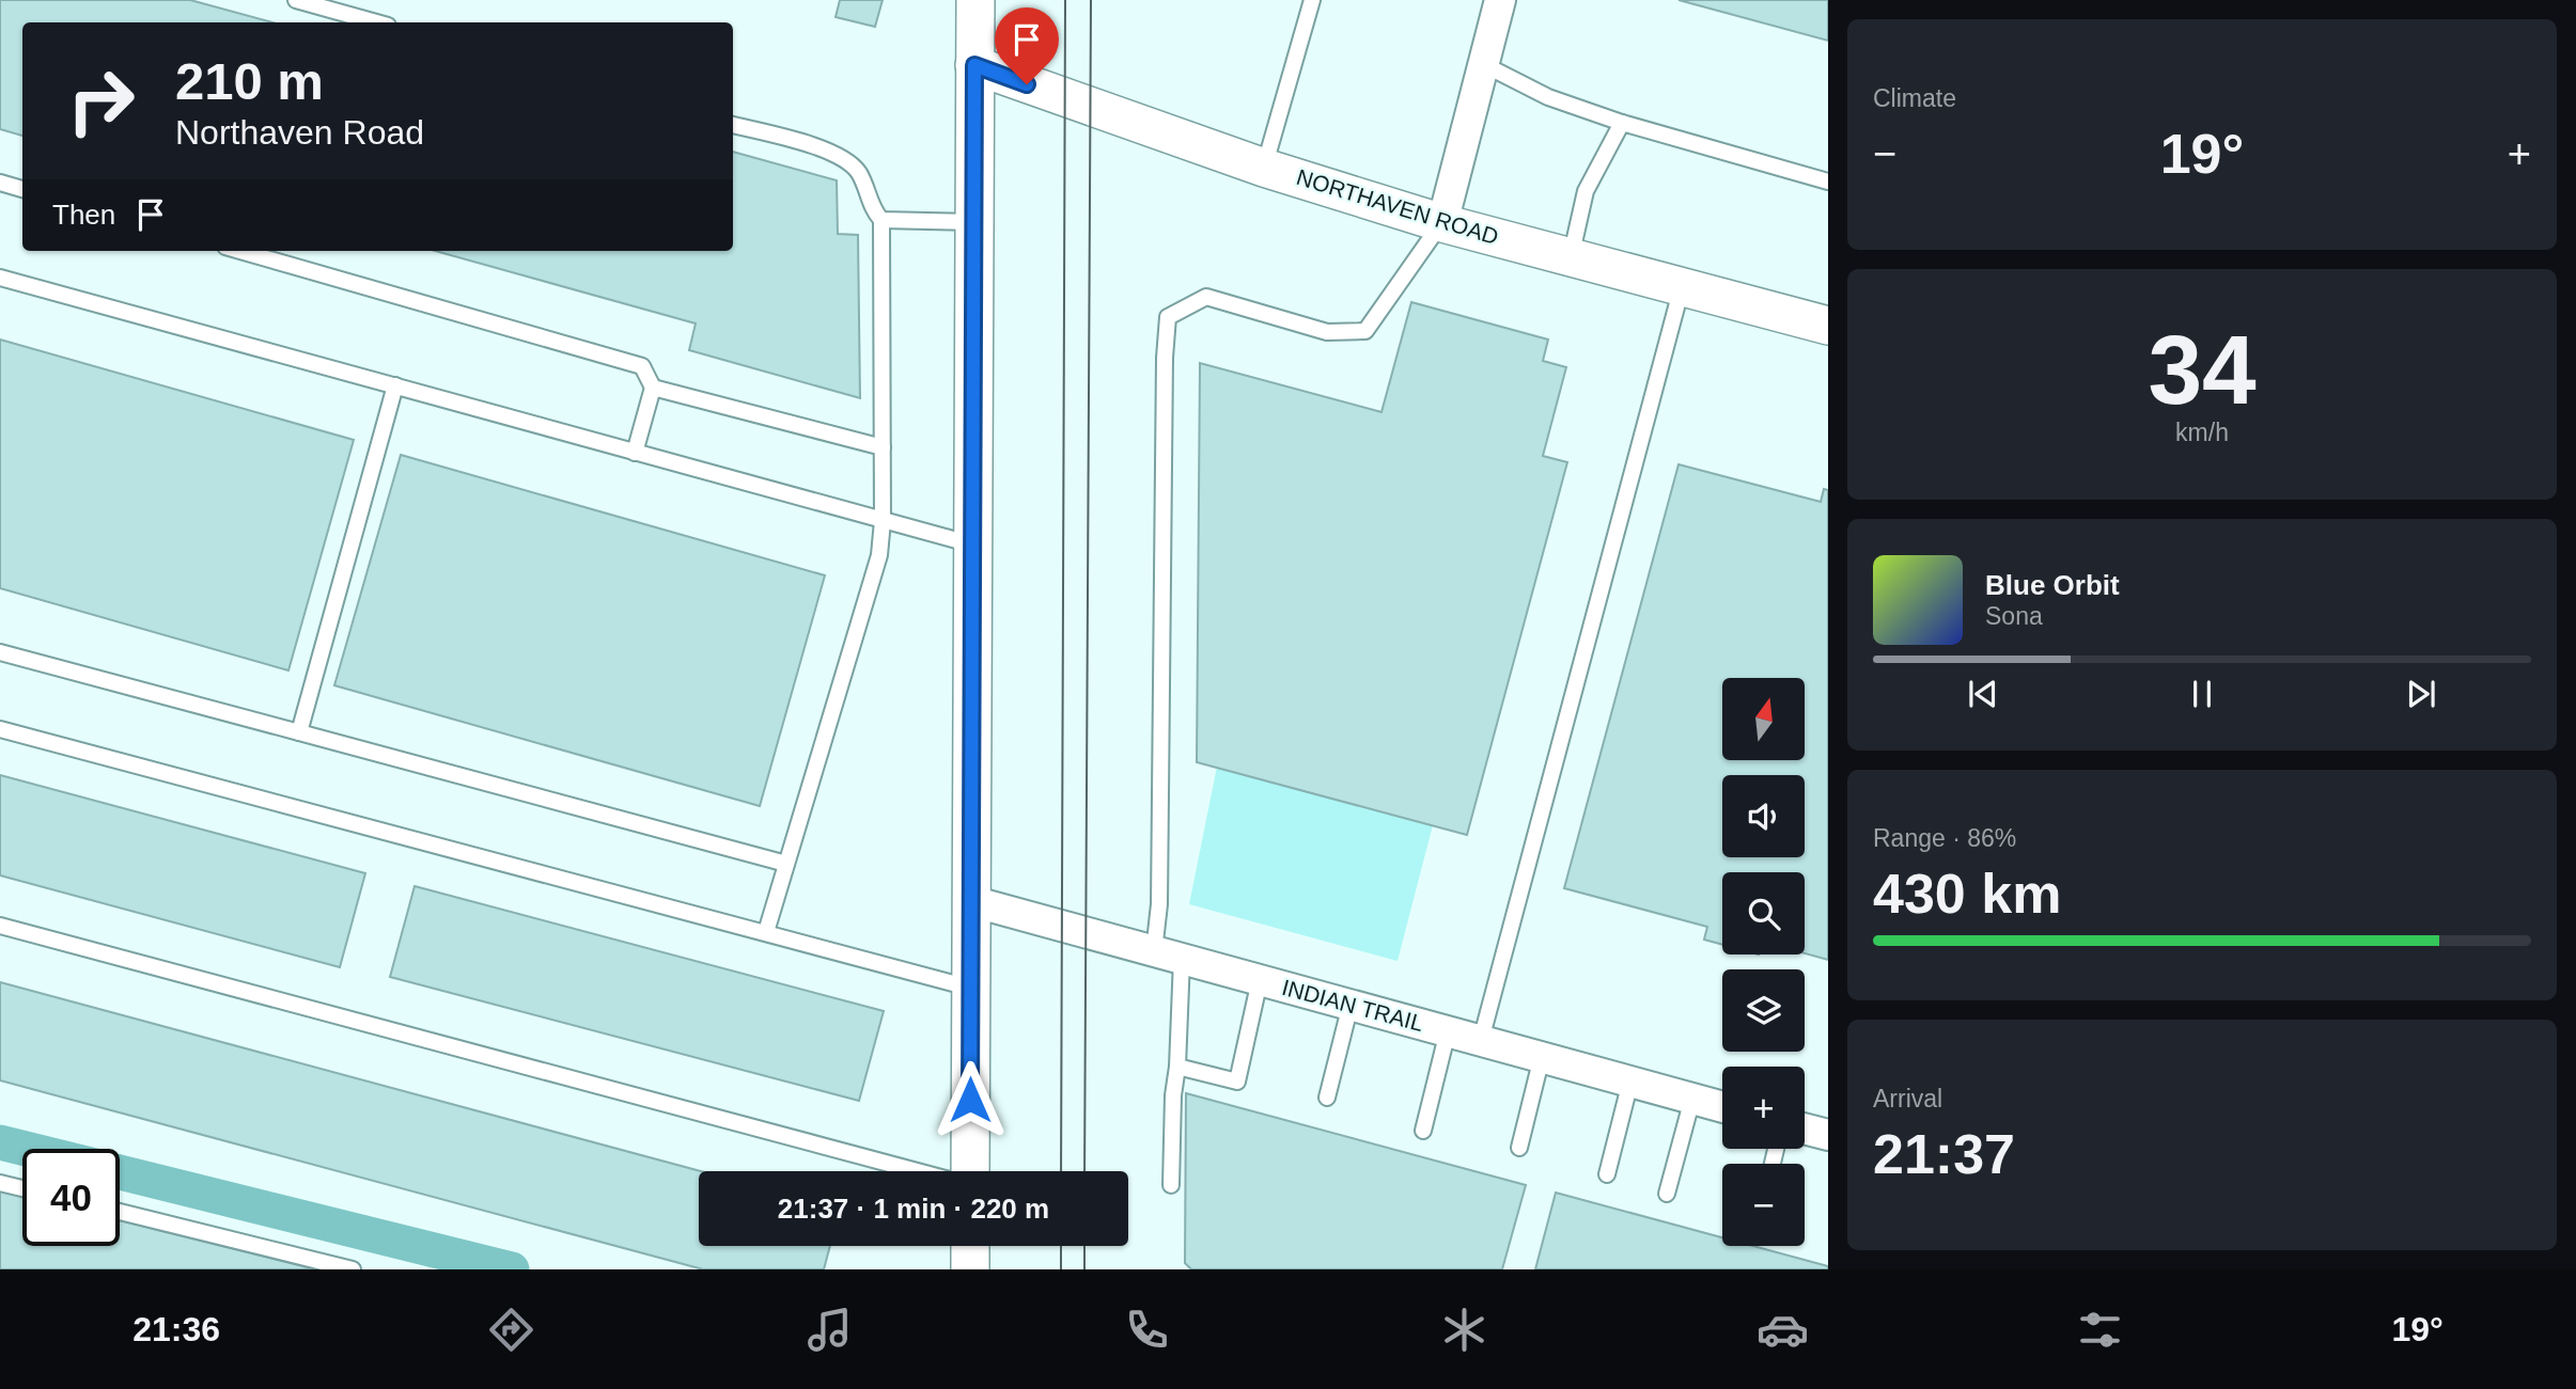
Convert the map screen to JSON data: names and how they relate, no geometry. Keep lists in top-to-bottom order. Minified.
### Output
{"streets":{"street":["NORTHAVEN ROAD","INDIAN TRAIL"]},"north":"top","page":{"tile":["Climate",["34","km/h"],["Range · 86%","430 km"],["Arrival","21:37"]],"turn":["210 m","Northaven Road"],"heat":["−","19°","+"],"then":"Then","song":["Blue Orbit","Sona"],"map_buttons":["+","−"],"limit":"40","trip":"21:37 · 1 min · 220 m","tabs":["21:36","19°"]}}
